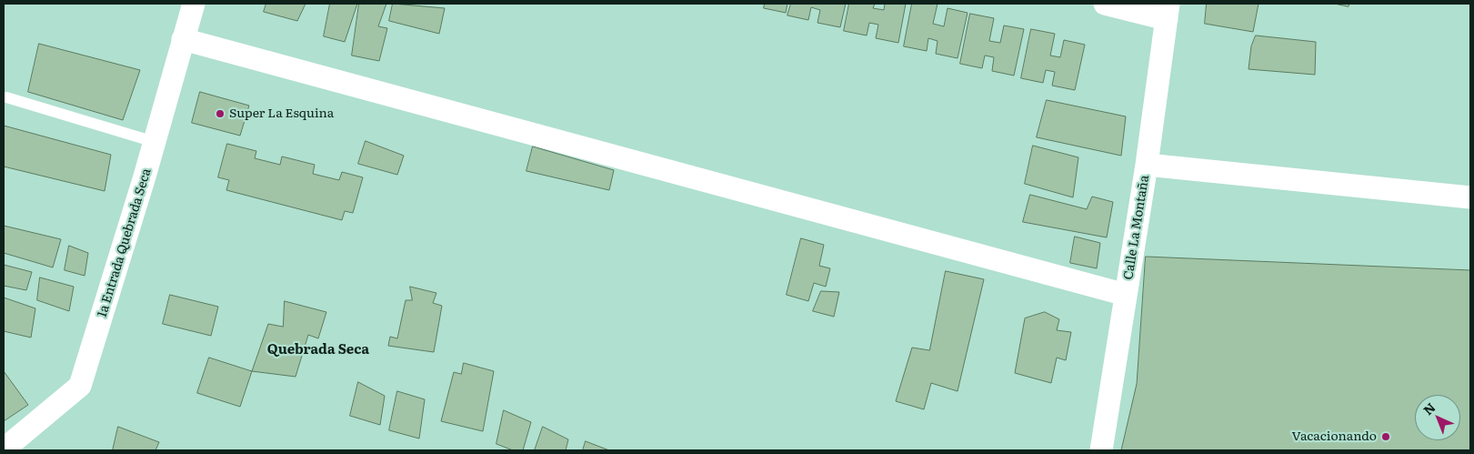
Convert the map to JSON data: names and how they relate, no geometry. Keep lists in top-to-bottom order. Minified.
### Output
{"streets":{"street":["Calle La Montaña","1a Entrada Quebrada Seca"]},"districts":["Quebrada Seca"],"places":["Super La Esquina","Vacacionando"],"north":"top left"}
